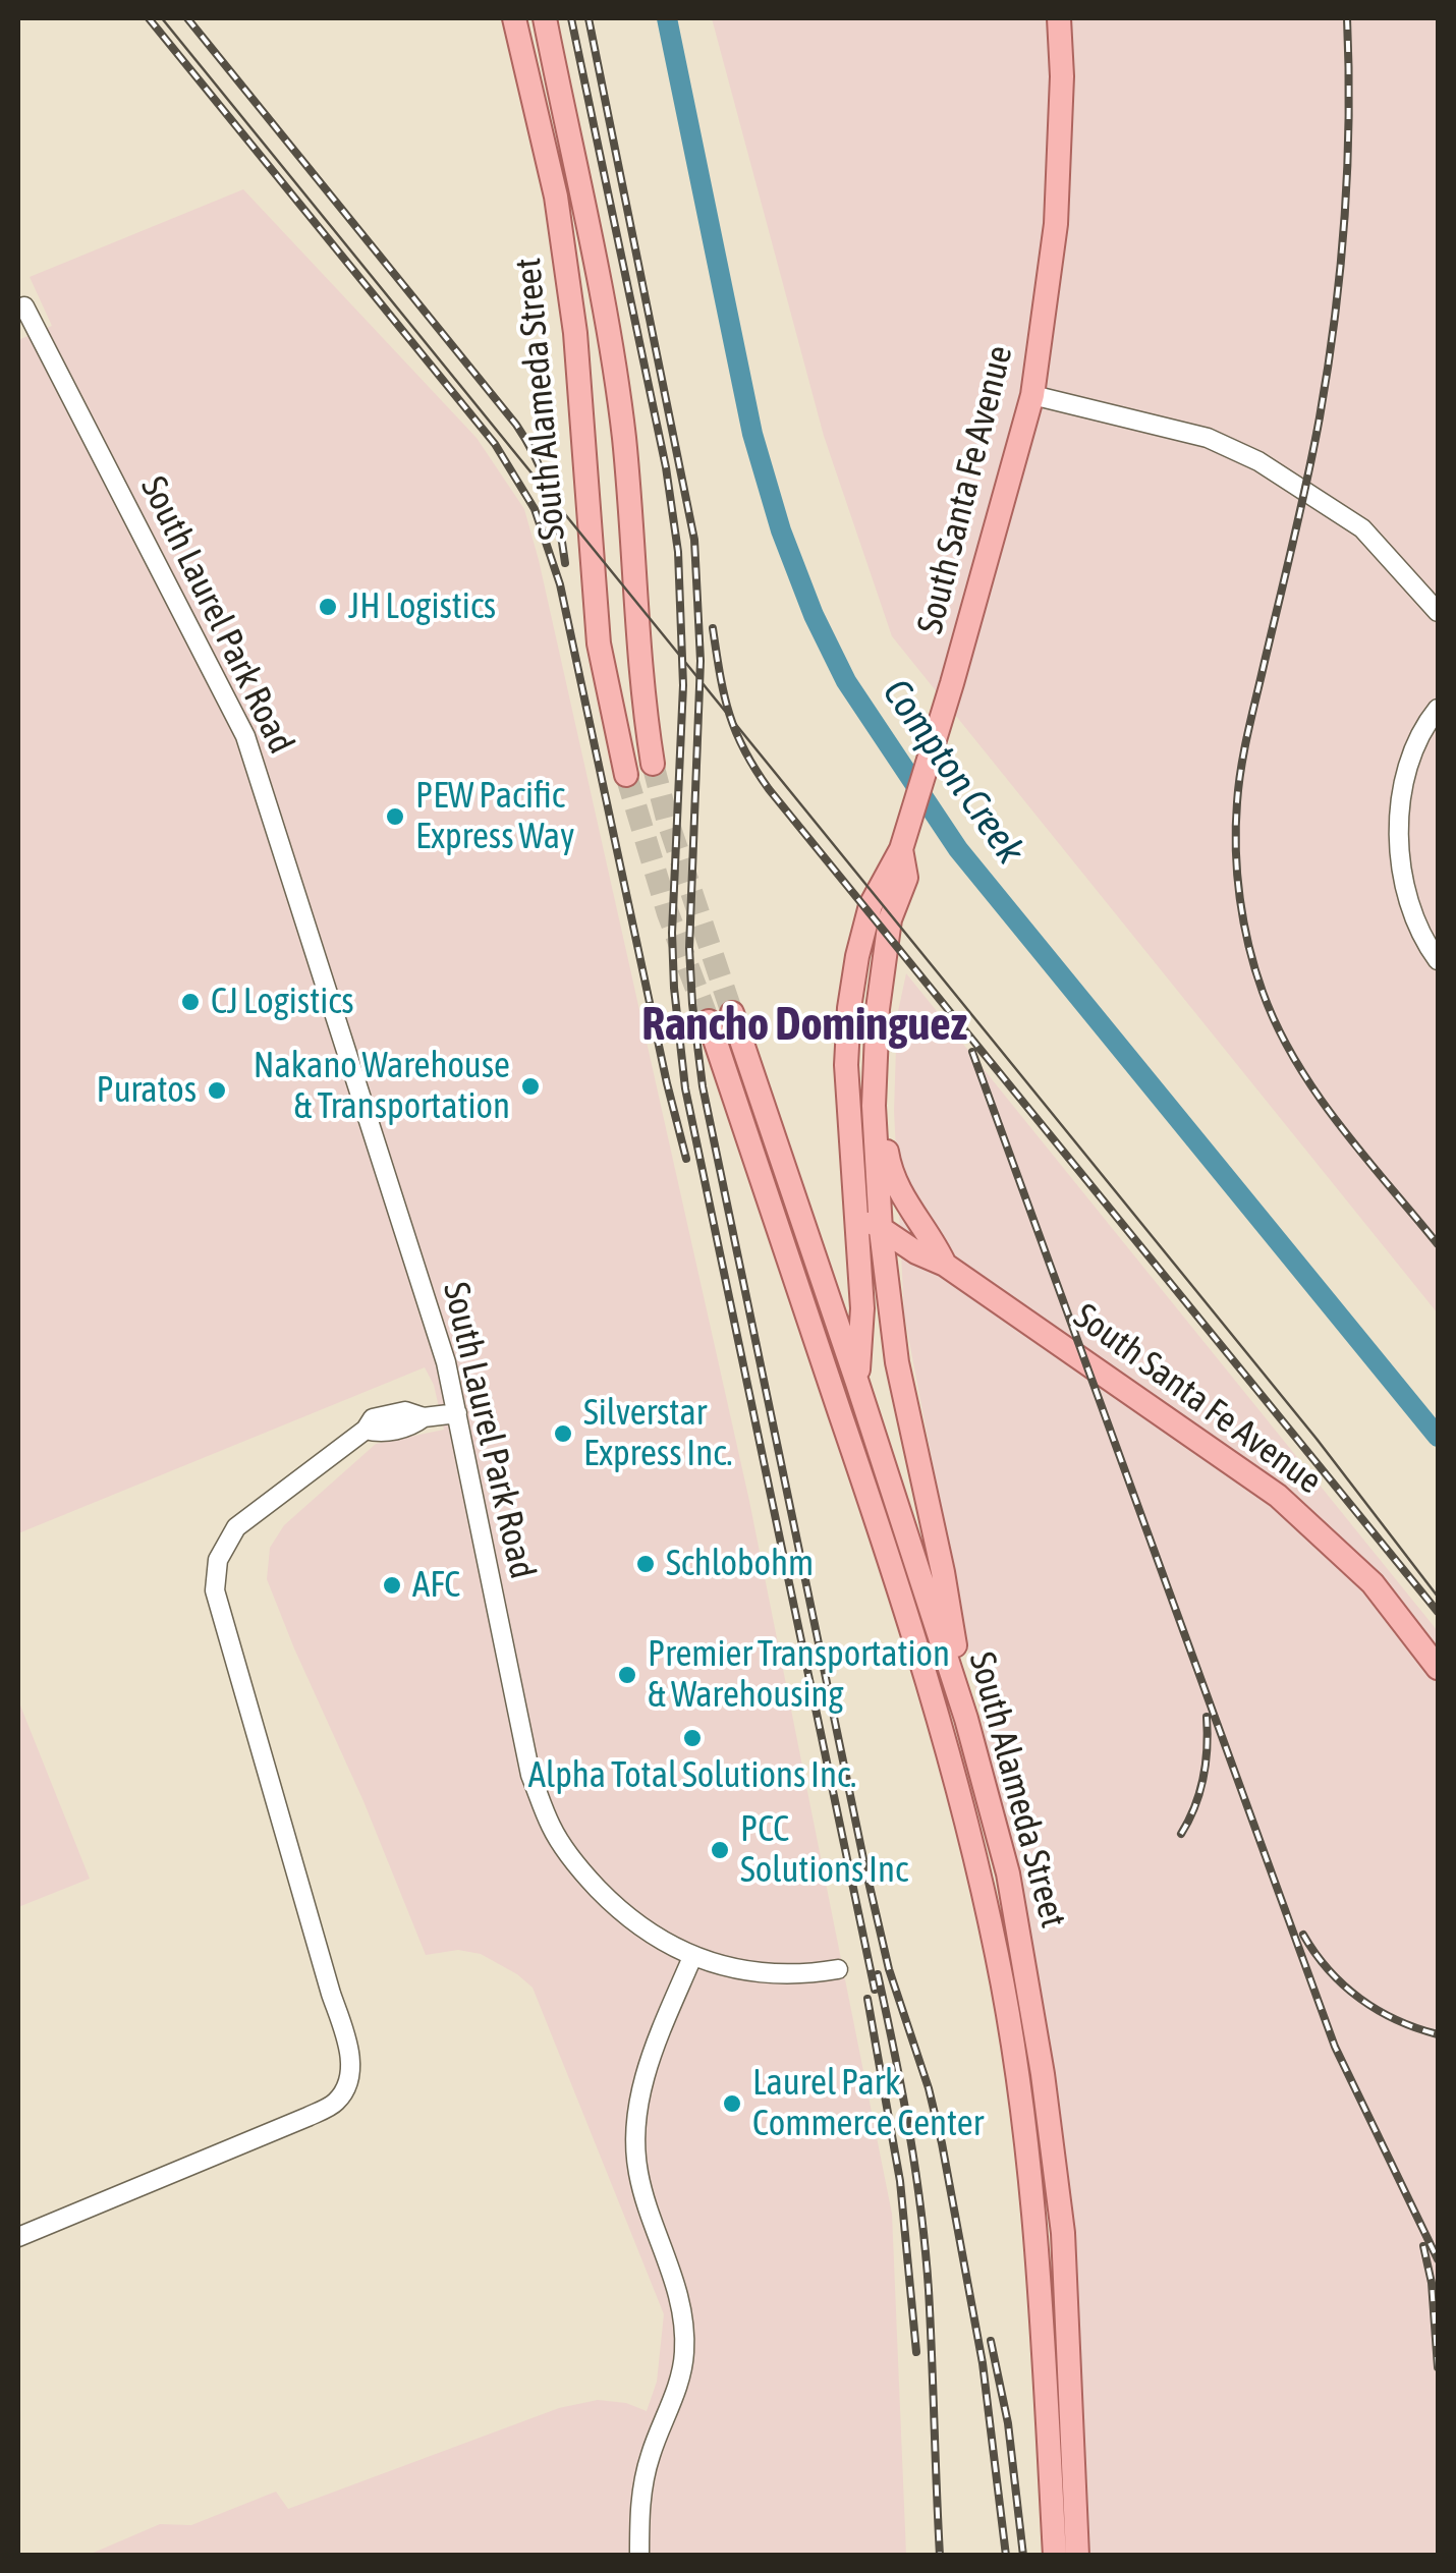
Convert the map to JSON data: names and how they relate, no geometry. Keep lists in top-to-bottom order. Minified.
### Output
{"streets":{"main road":["South Alameda Street","South Santa Fe Avenue"],"street":["South Laurel Park Road"]},"districts":["Rancho Dominguez"],"water":["Compton Creek"],"places":["JH Logistics","PEW Pacific Express Way","CJ Logistics","Nakano Warehouse & Transportation","Puratos","Silverstar Express Inc.","Schlobohm","AFC","Premier Transportation & Warehousing","Alpha Total Solutions Inc.","PCC Solutions Inc","Laurel Park Commerce Center"]}
